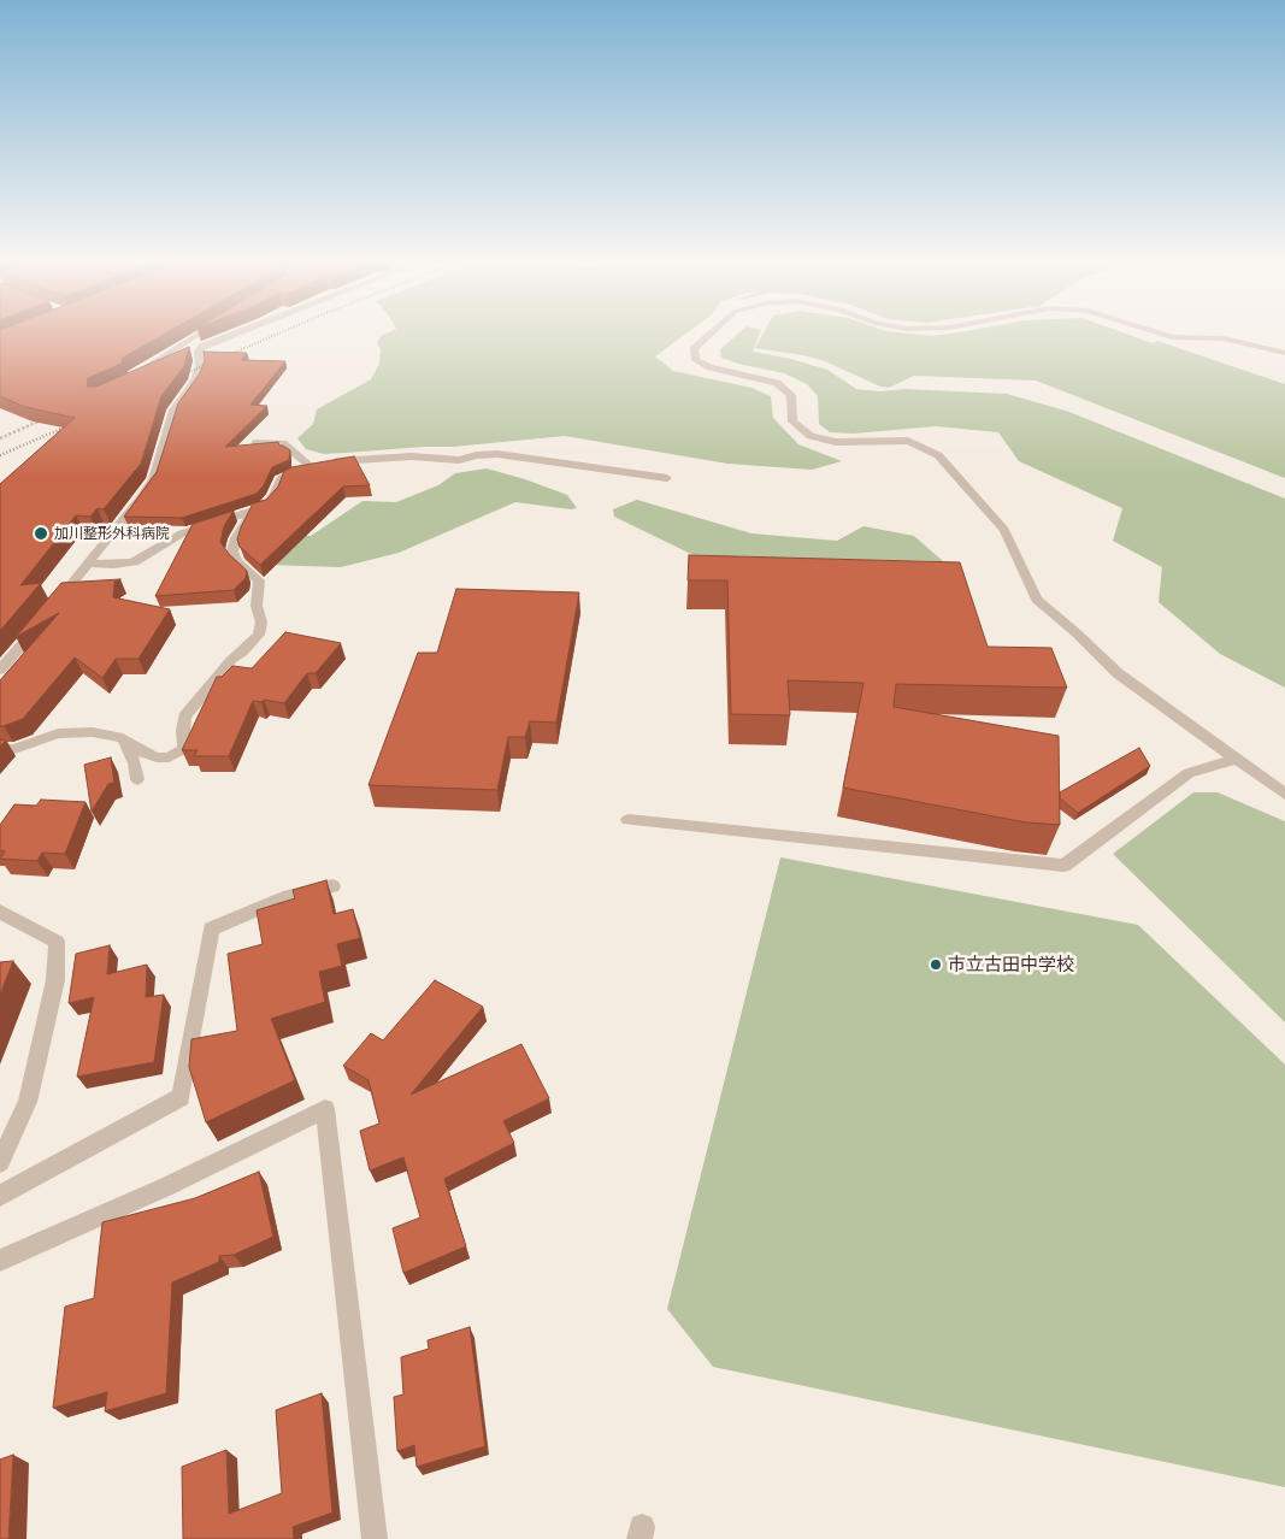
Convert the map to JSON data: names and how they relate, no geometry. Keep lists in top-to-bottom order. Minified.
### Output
{"places":["加川整形外科病院","市立古田中学校"]}
